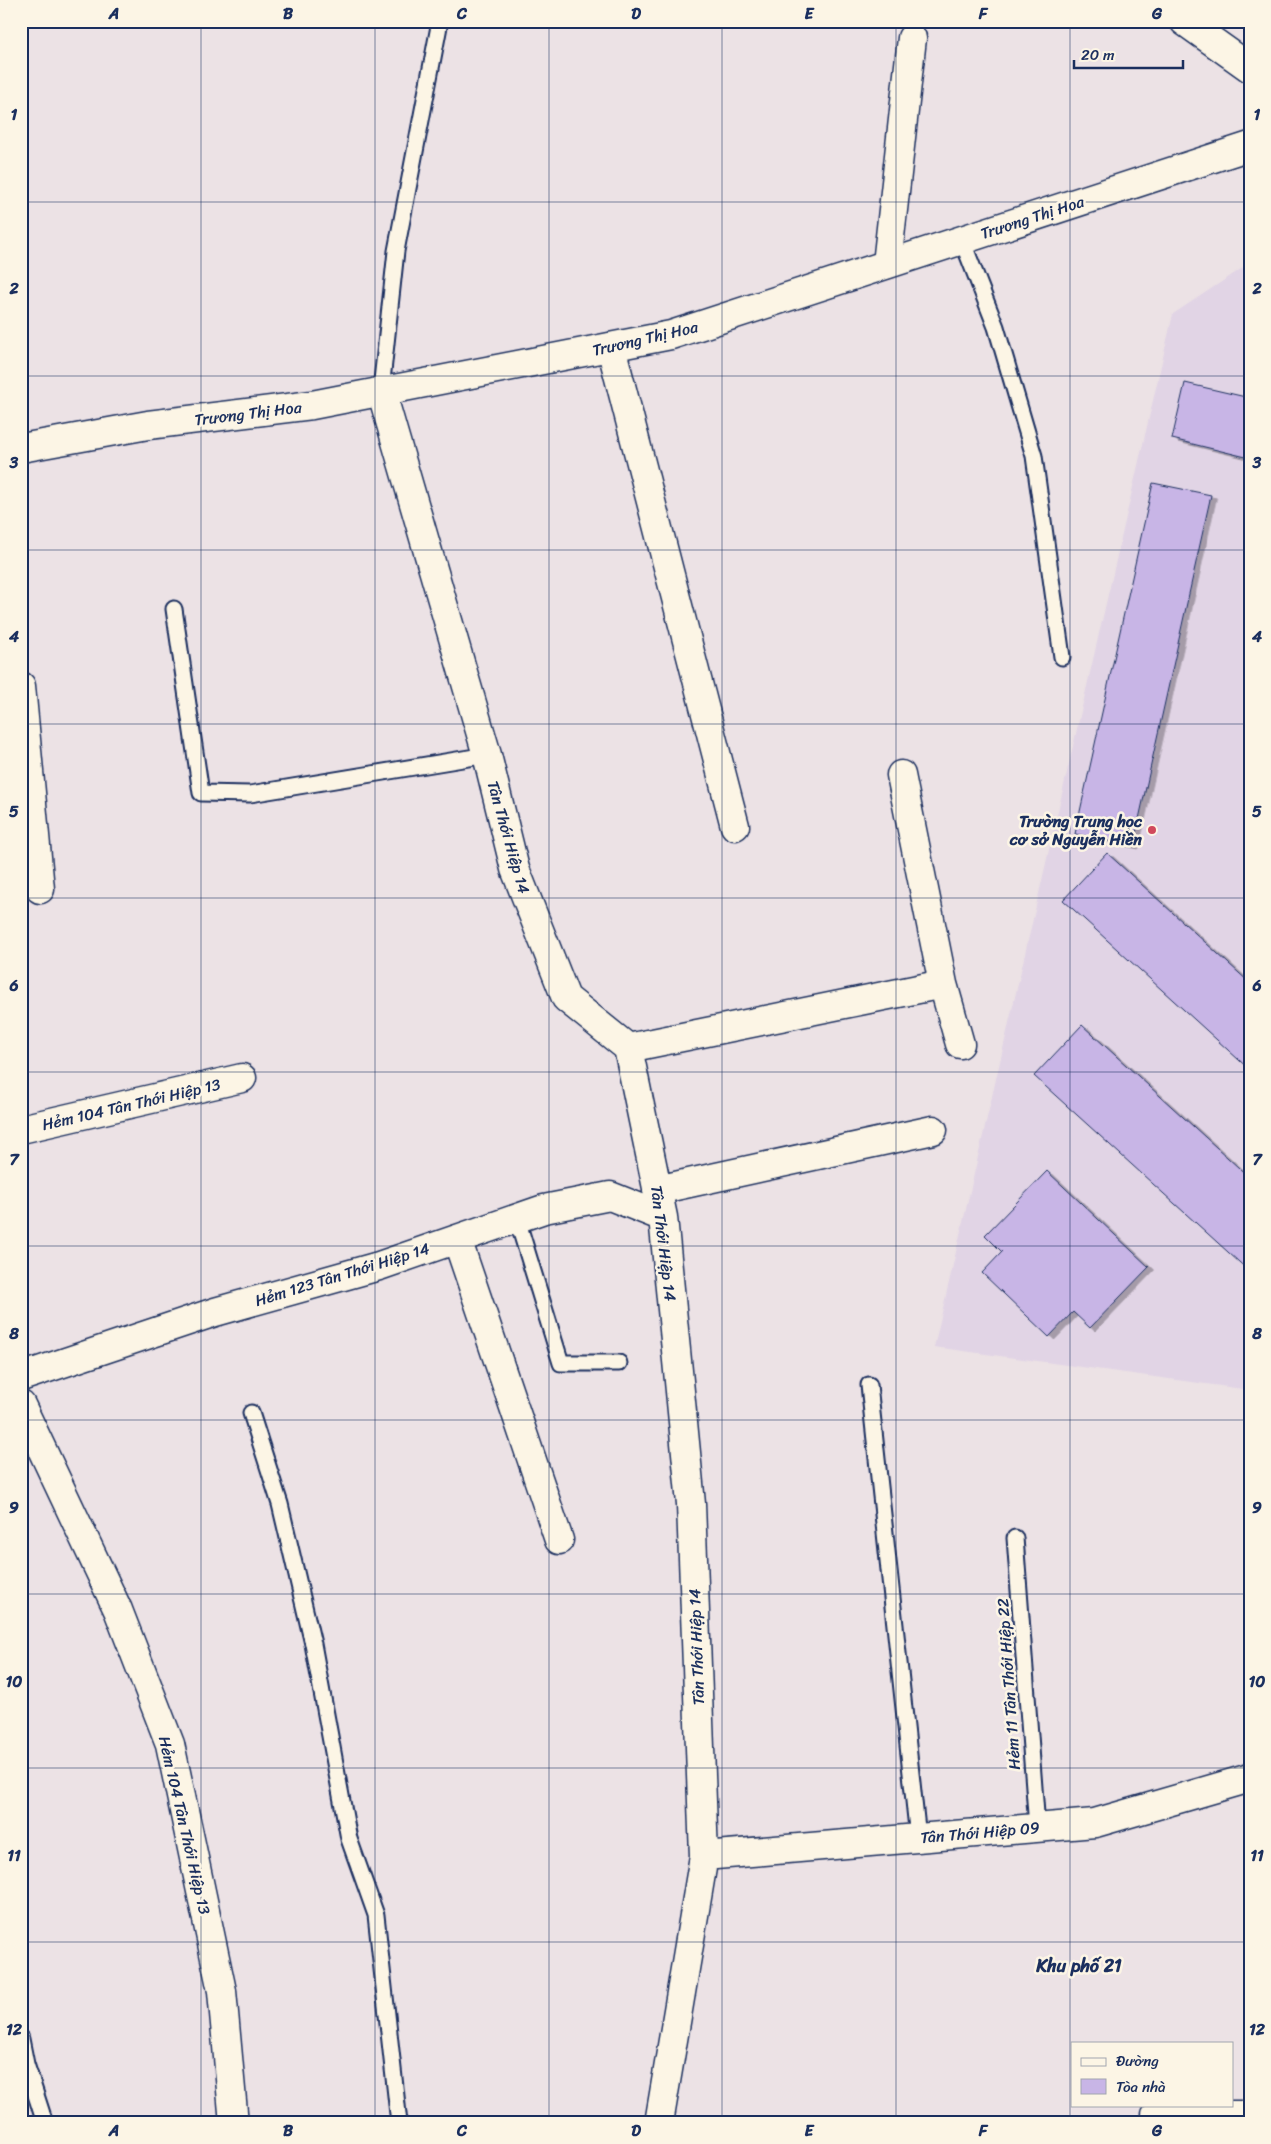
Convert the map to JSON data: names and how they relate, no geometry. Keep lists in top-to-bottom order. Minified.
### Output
{"streets":{"street":["Trương Thị Hoa","Tân Thới Hiệp 14","Hẻm 104 Tân Thới Hiệp 13","Hẻm 123 Tân Thới Hiệp 14","Tân Thới Hiệp 09"],"lane":["Hẻm 11 Tân Thới Hiệp 22"]},"crossings":[["Trương Thị Hoa","Tân Thới Hiệp 14"],["Tân Thới Hiệp 14","Hẻm 123 Tân Thới Hiệp 14"],["Tân Thới Hiệp 14","Tân Thới Hiệp 09"],["Hẻm 11 Tân Thới Hiệp 22","Tân Thới Hiệp 09"]],"districts":["Khu phố 21"],"places":["Trường Trung học cơ sở Nguyễn Hiền"],"legend":["Đường","Tòa nhà"],"scale_bar":"20 m","grid":{"columns":["A","B","C","D","E","F","G"],"rows":["1","2","3","4","5","6","7","8","9","10","11","12"]}}
